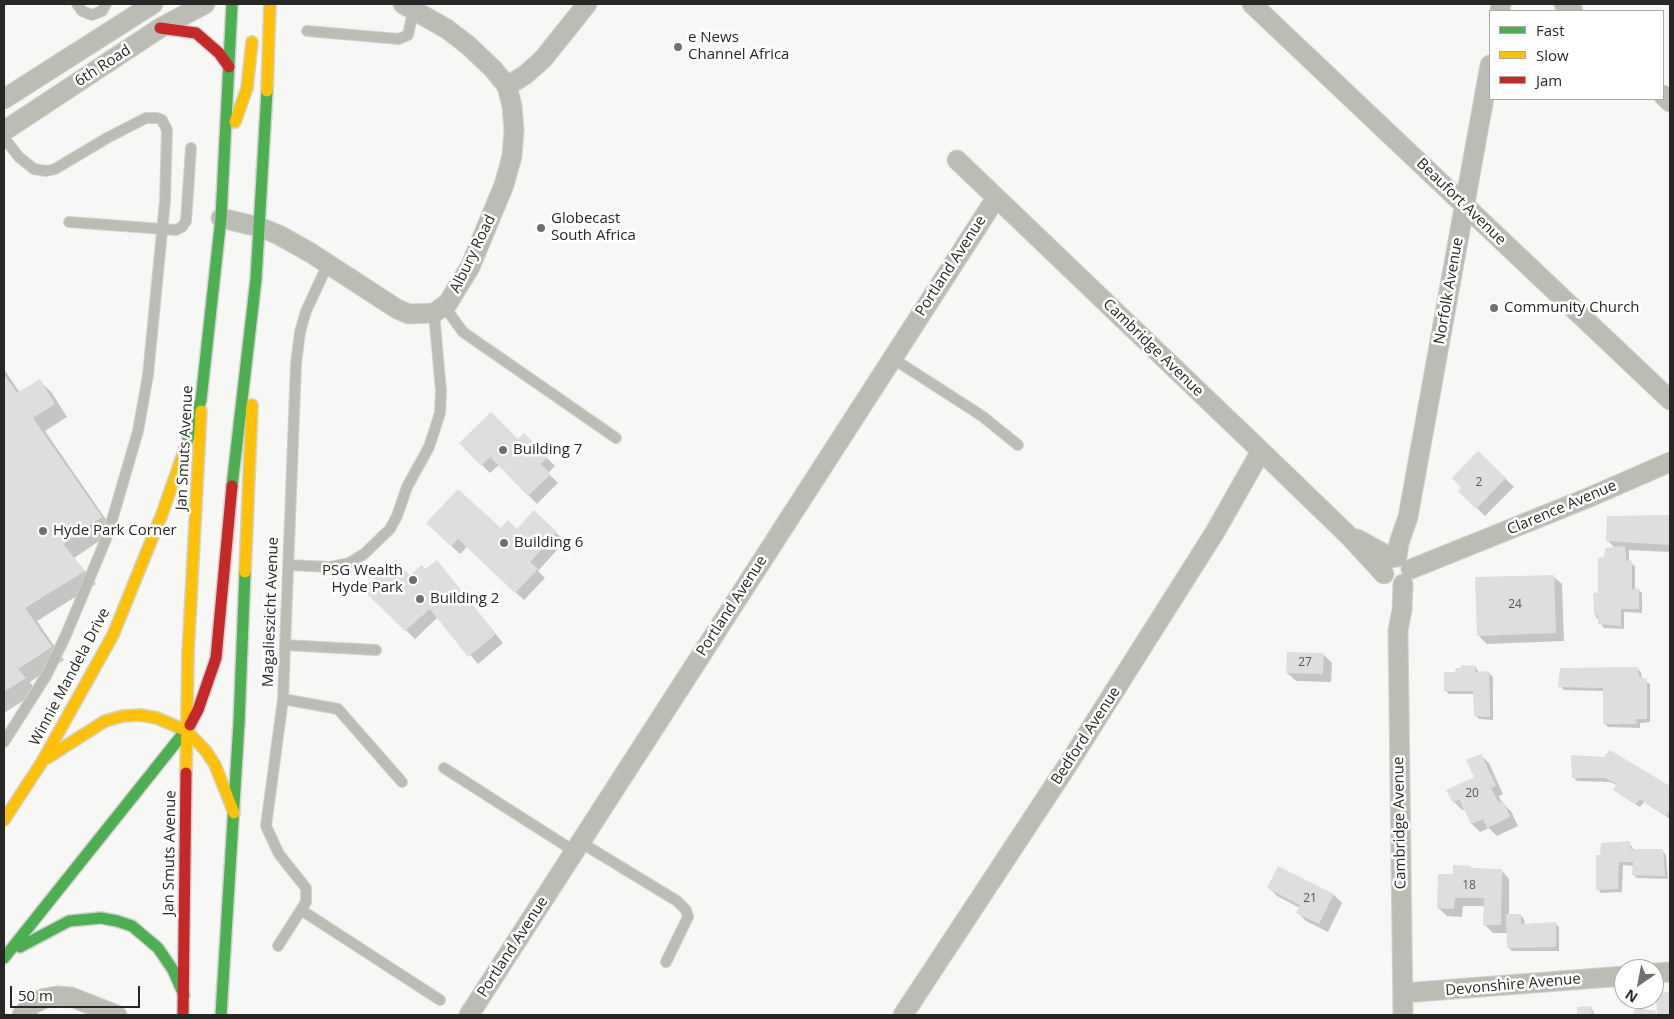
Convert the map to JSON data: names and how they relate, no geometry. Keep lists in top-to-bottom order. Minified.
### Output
{"streets":{"main road":["Jan Smuts Avenue","Winnie Mandela Drive"],"street":["6th Road","Beaufort Avenue","Albury Road","Portland Avenue","Norfolk Avenue","Cambridge Avenue","Clarence Avenue","Bedford Avenue","Devonshire Avenue"],"lane":["Magalieszicht Avenue"]},"crossings":[["Beaufort Avenue","Norfolk Avenue"],["Portland Avenue","Cambridge Avenue"],["Norfolk Avenue","Cambridge Avenue"],["Norfolk Avenue","Clarence Avenue"],["Cambridge Avenue","Clarence Avenue"],["Cambridge Avenue","Bedford Avenue"],["Cambridge Avenue","Devonshire Avenue"],["Jan Smuts Avenue","Winnie Mandela Drive"]],"places":["e News Channel Africa","Globecast South Africa","Community Church","Building 7","Hyde Park Corner","Building 6","PSG Wealth Hyde Park","Building 2"],"house_numbers":["2","24","27","20","18","21"],"legend":["Fast","Slow","Jam"],"scale_bar":"50 m","north":"bottom left"}
